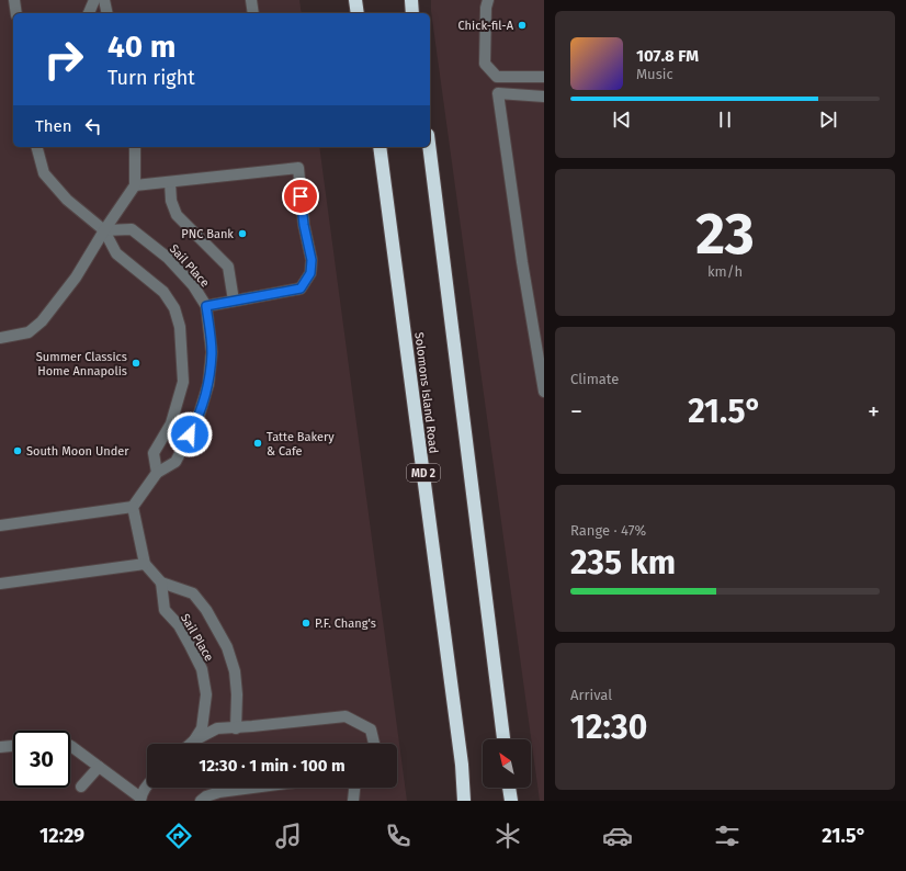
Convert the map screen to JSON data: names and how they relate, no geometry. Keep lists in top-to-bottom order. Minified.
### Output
{"streets":{"highway":["Solomons Island Road","MD 2"],"street":["Sail Place"]},"places":["Chick-fil-A","PNC Bank","Summer Classics Home Annapolis","Tatte Bakery & Cafe","South Moon Under","P.F. Chang's"],"north":"top left","page":{"turn":["40 m","Turn right"],"song":["107.8 FM","Music"],"then":"Then","tile":[["23","km/h"],"Climate",["Range · 47%","235 km"],["Arrival","12:30"]],"heat":["−","21.5°","+"],"limit":"30","trip":"12:30 · 1 min · 100 m","tabs":["12:29","21.5°"]}}
